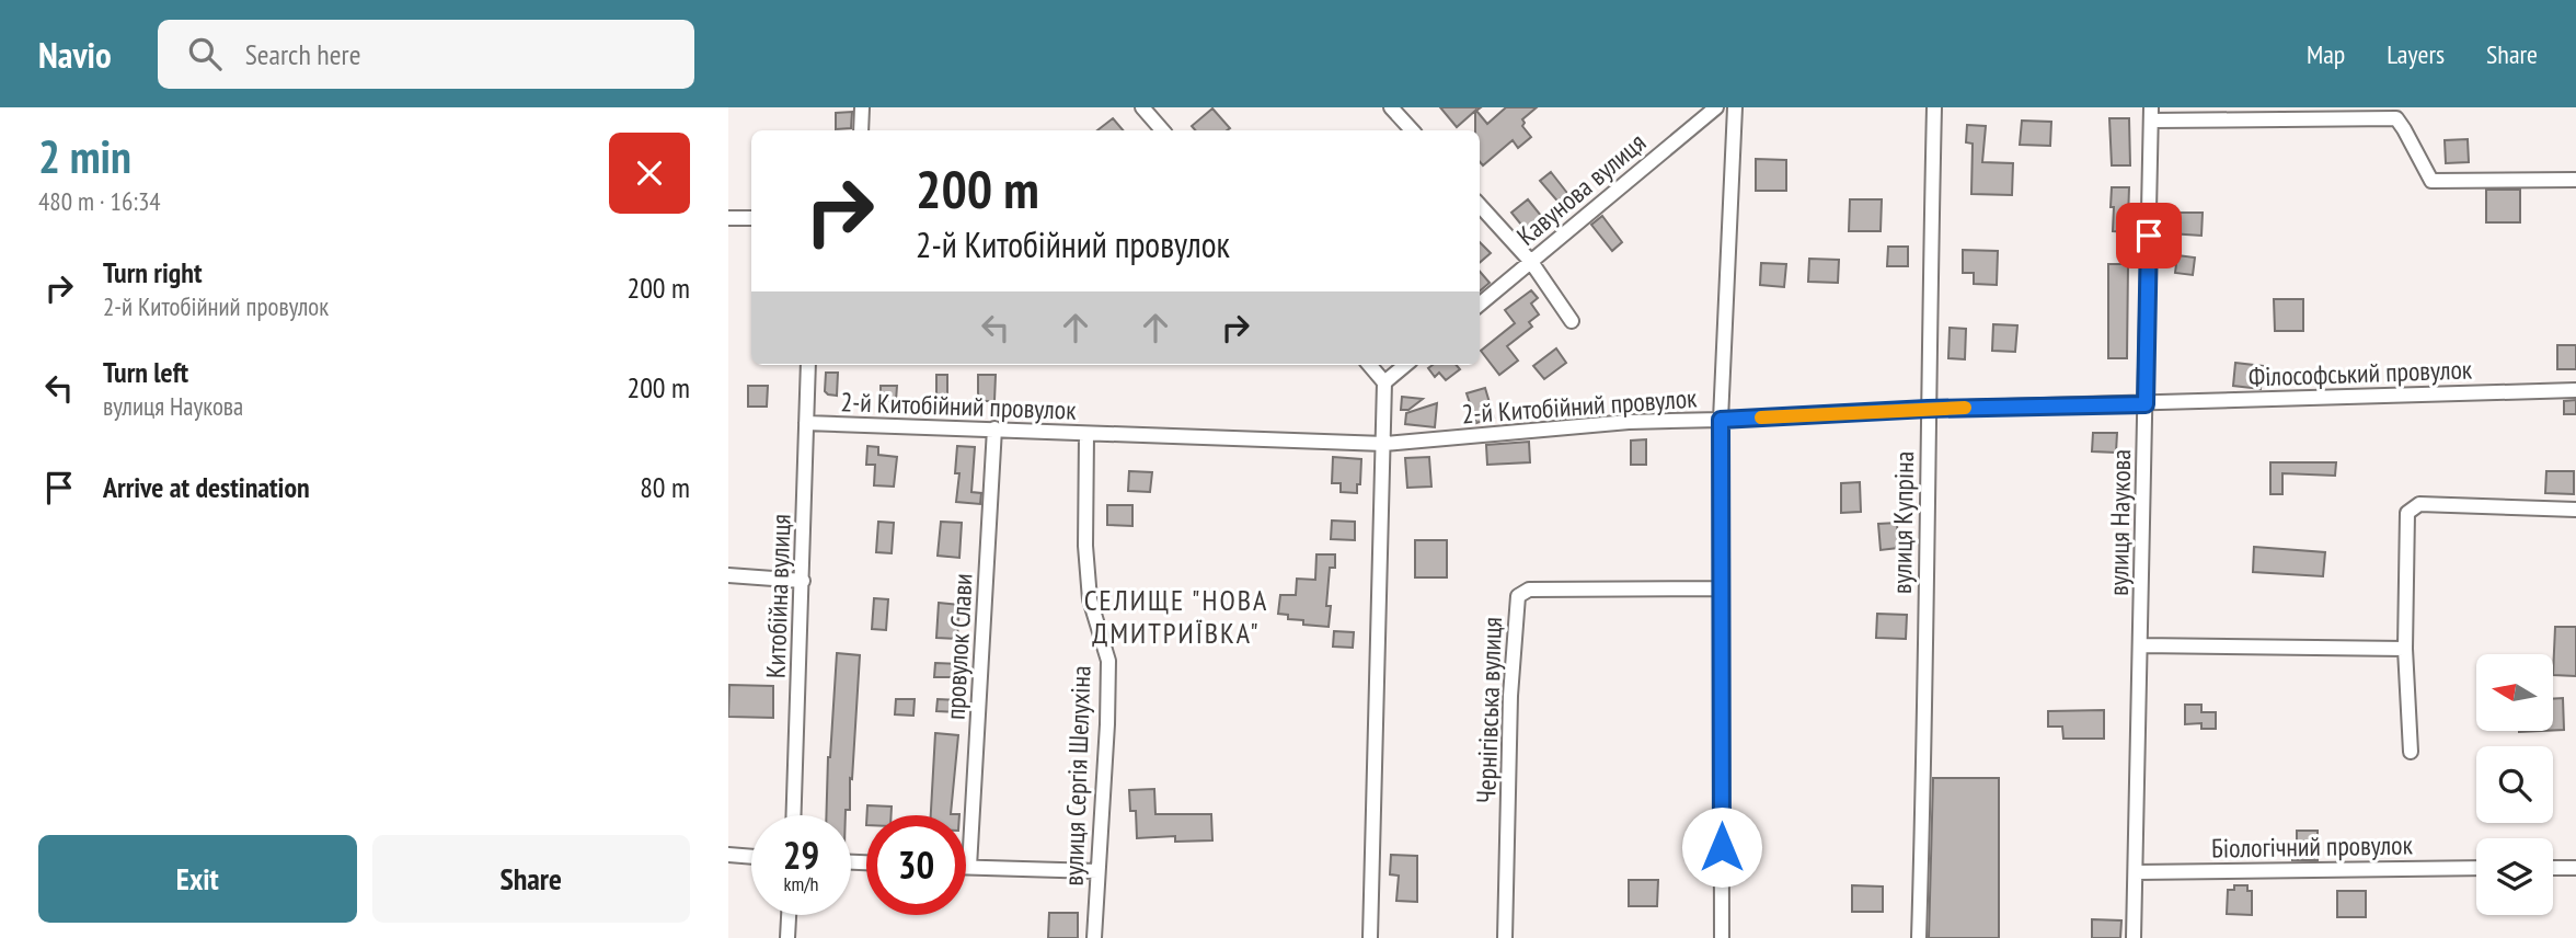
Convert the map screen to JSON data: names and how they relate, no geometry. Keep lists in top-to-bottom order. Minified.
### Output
{"streets":{"street":["Кавунова вулиця","Філософський провулок","2-й Китобійний провулок","вулиця Купріна","вулиця Наукова","Китобійна вулиця","провулок Слави","Чернігівська вулиця","вулиця Сергія Шелухіна","Біологічний провулок"]},"crossings":[["Філософський провулок","2-й Китобійний провулок"],["Філософський провулок","вулиця Наукова"],["2-й Китобійний провулок","вулиця Купріна"],["2-й Китобійний провулок","вулиця Наукова"],["2-й Китобійний провулок","Китобійна вулиця"],["2-й Китобійний провулок","провулок Слави"],["2-й Китобійний провулок","вулиця Сергія Шелухіна"],["вулиця Наукова","Біологічний провулок"]],"districts":["СЕЛИЩЕ \"НОВА ДМИТРИЇВКА\""],"north":"left","page":{"header":"Navio","search":"Search here","nav":["Map","Layers","Share"],"heading":["2 min","480 m · 16:34"],"turn":["200 m","2-й Китобійний провулок"],"list":[{"name":"Turn right","note":"2-й Китобійний провулок","value":"200 m"},{"name":"Turn left","note":"вулиця Наукова","value":"200 m"},{"name":"Arrive at destination","value":"80 m"}],"speed":"29 km/h","limit":"30","buttons":["Exit","Share"]}}
